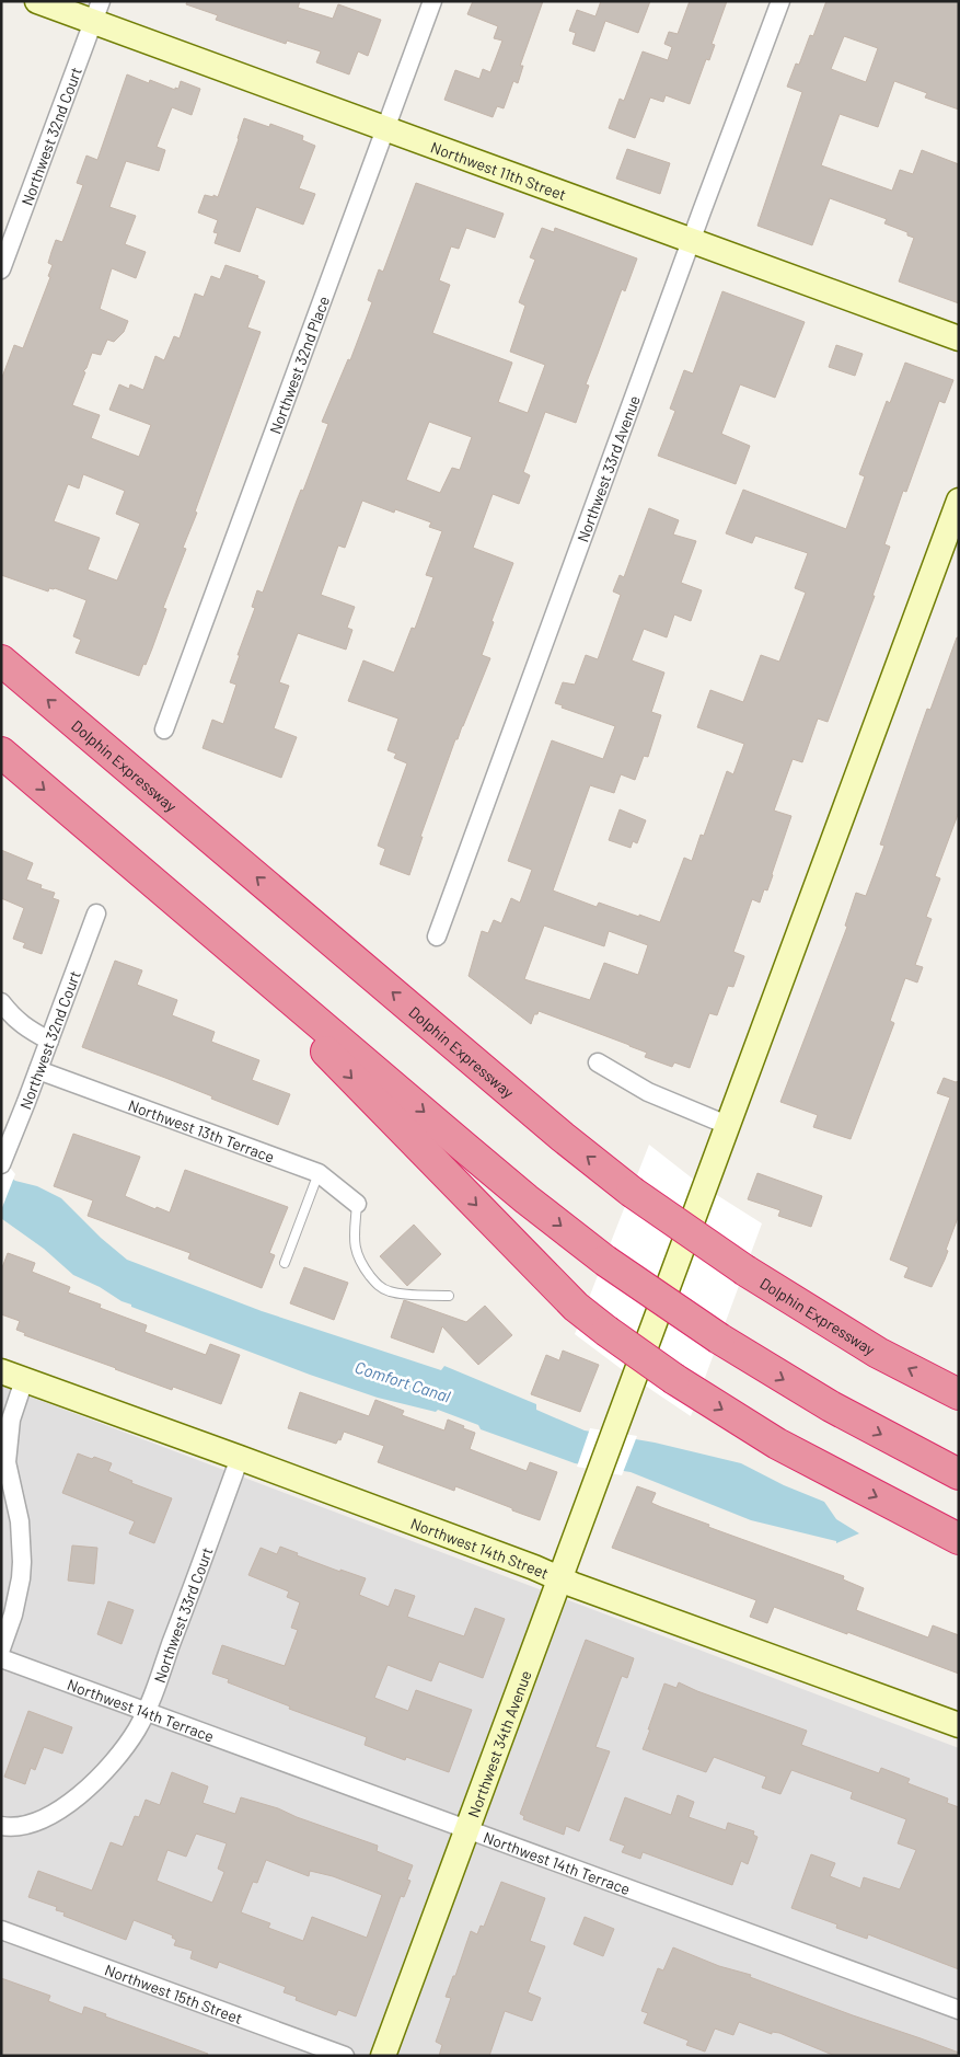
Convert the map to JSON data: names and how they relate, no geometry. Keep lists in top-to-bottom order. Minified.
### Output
{"streets":{"highway":["Dolphin Expressway"],"street":["Northwest 32nd Court","Northwest 11th Street","Northwest 32nd Place","Northwest 33rd Avenue","Northwest 13th Terrace","Northwest 14th Street","Northwest 33rd Court","Northwest 14th Terrace","Northwest 34th Avenue","Northwest 15th Street"]},"crossings":[["Northwest 32nd Court","Northwest 11th Street"],["Northwest 32nd Court","Northwest 13th Terrace"],["Northwest 11th Street","Northwest 32nd Place"],["Northwest 11th Street","Northwest 33rd Avenue"],["Northwest 14th Street","Northwest 33rd Court"],["Northwest 14th Street","Northwest 34th Avenue"],["Northwest 33rd Court","Northwest 14th Terrace"],["Northwest 14th Terrace","Northwest 34th Avenue"]],"water":["Comfort Canal"]}
